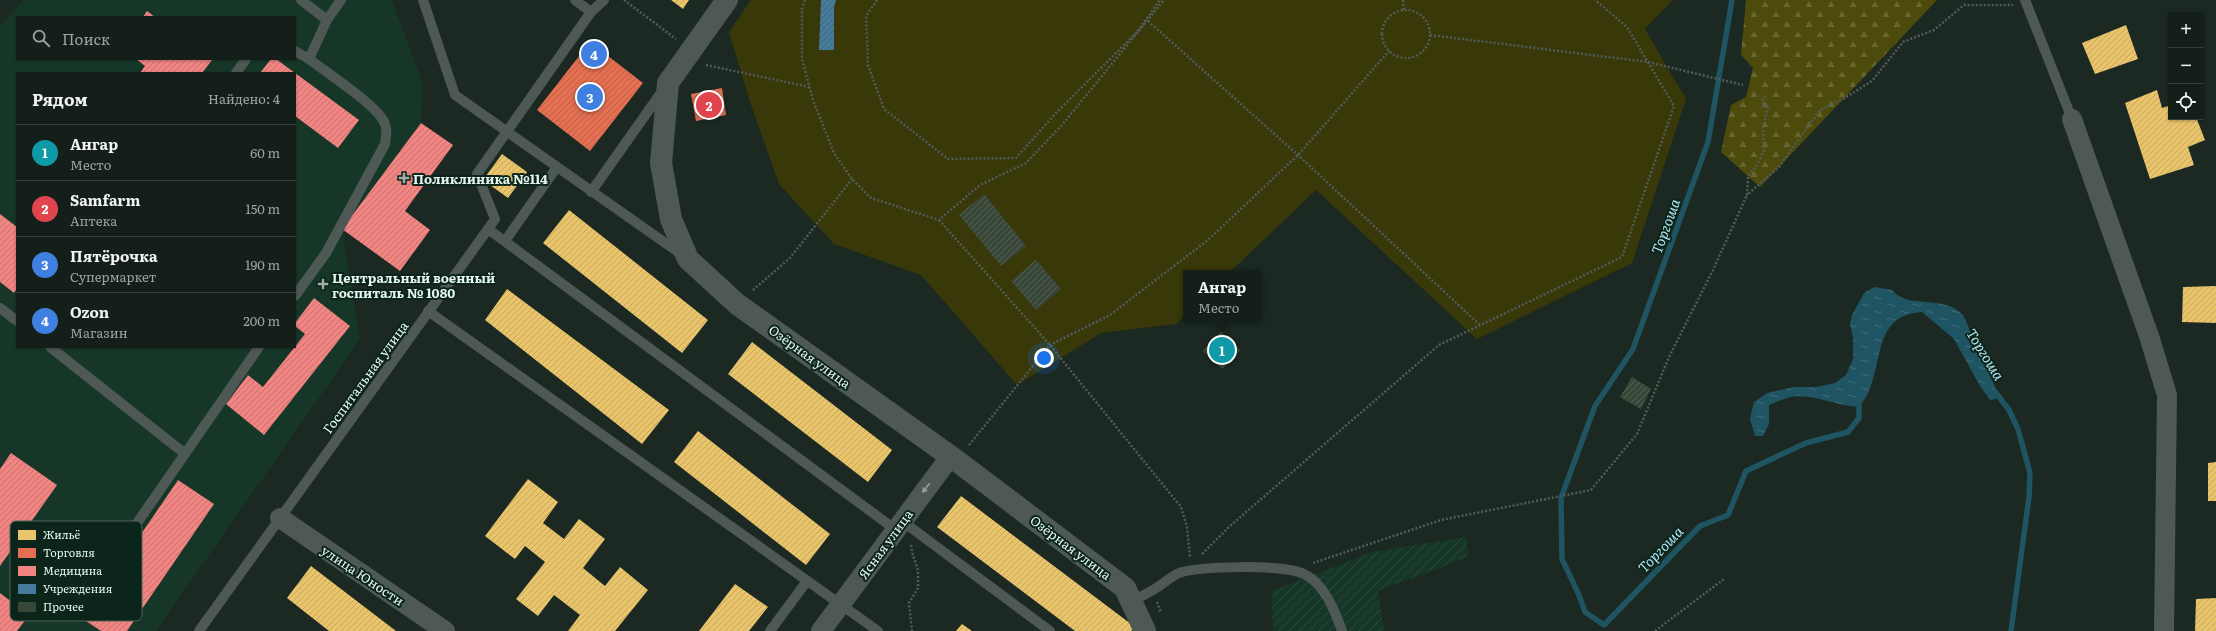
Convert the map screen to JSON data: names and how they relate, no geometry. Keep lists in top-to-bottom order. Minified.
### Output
{"streets":{"street":["Озёрная улица","Ясная улица","улица Юности"],"lane":["Госпитальная улица"]},"crossings":[["Озёрная улица","Ясная улица"],["Госпитальная улица","улица Юности"]],"one_way":["Ясная улица"],"water":["Торгоша"],"places":{"health":["Поликлиника №114","Центральный военный госпиталь № 1080"]},"legend":["Жильё","Торговля","Медицина","Учреждения","Прочее"],"page":{"map_buttons":["+","−"],"search":"Поиск","pins":["4","3","2","1"],"heading":["Рядом","Найдено: 4"],"list":[{"mark":"1","name":"Ангар","note":"Место","value":"60 m"},{"mark":"2","name":"Samfarm","note":"Аптека","value":"150 m"},{"mark":"3","name":"Пятёрочка","note":"Супермаркет","value":"190 m"},{"mark":"4","name":"Ozon","note":"Магазин","value":"200 m"}],"popup":["Ангар","Место"]}}
